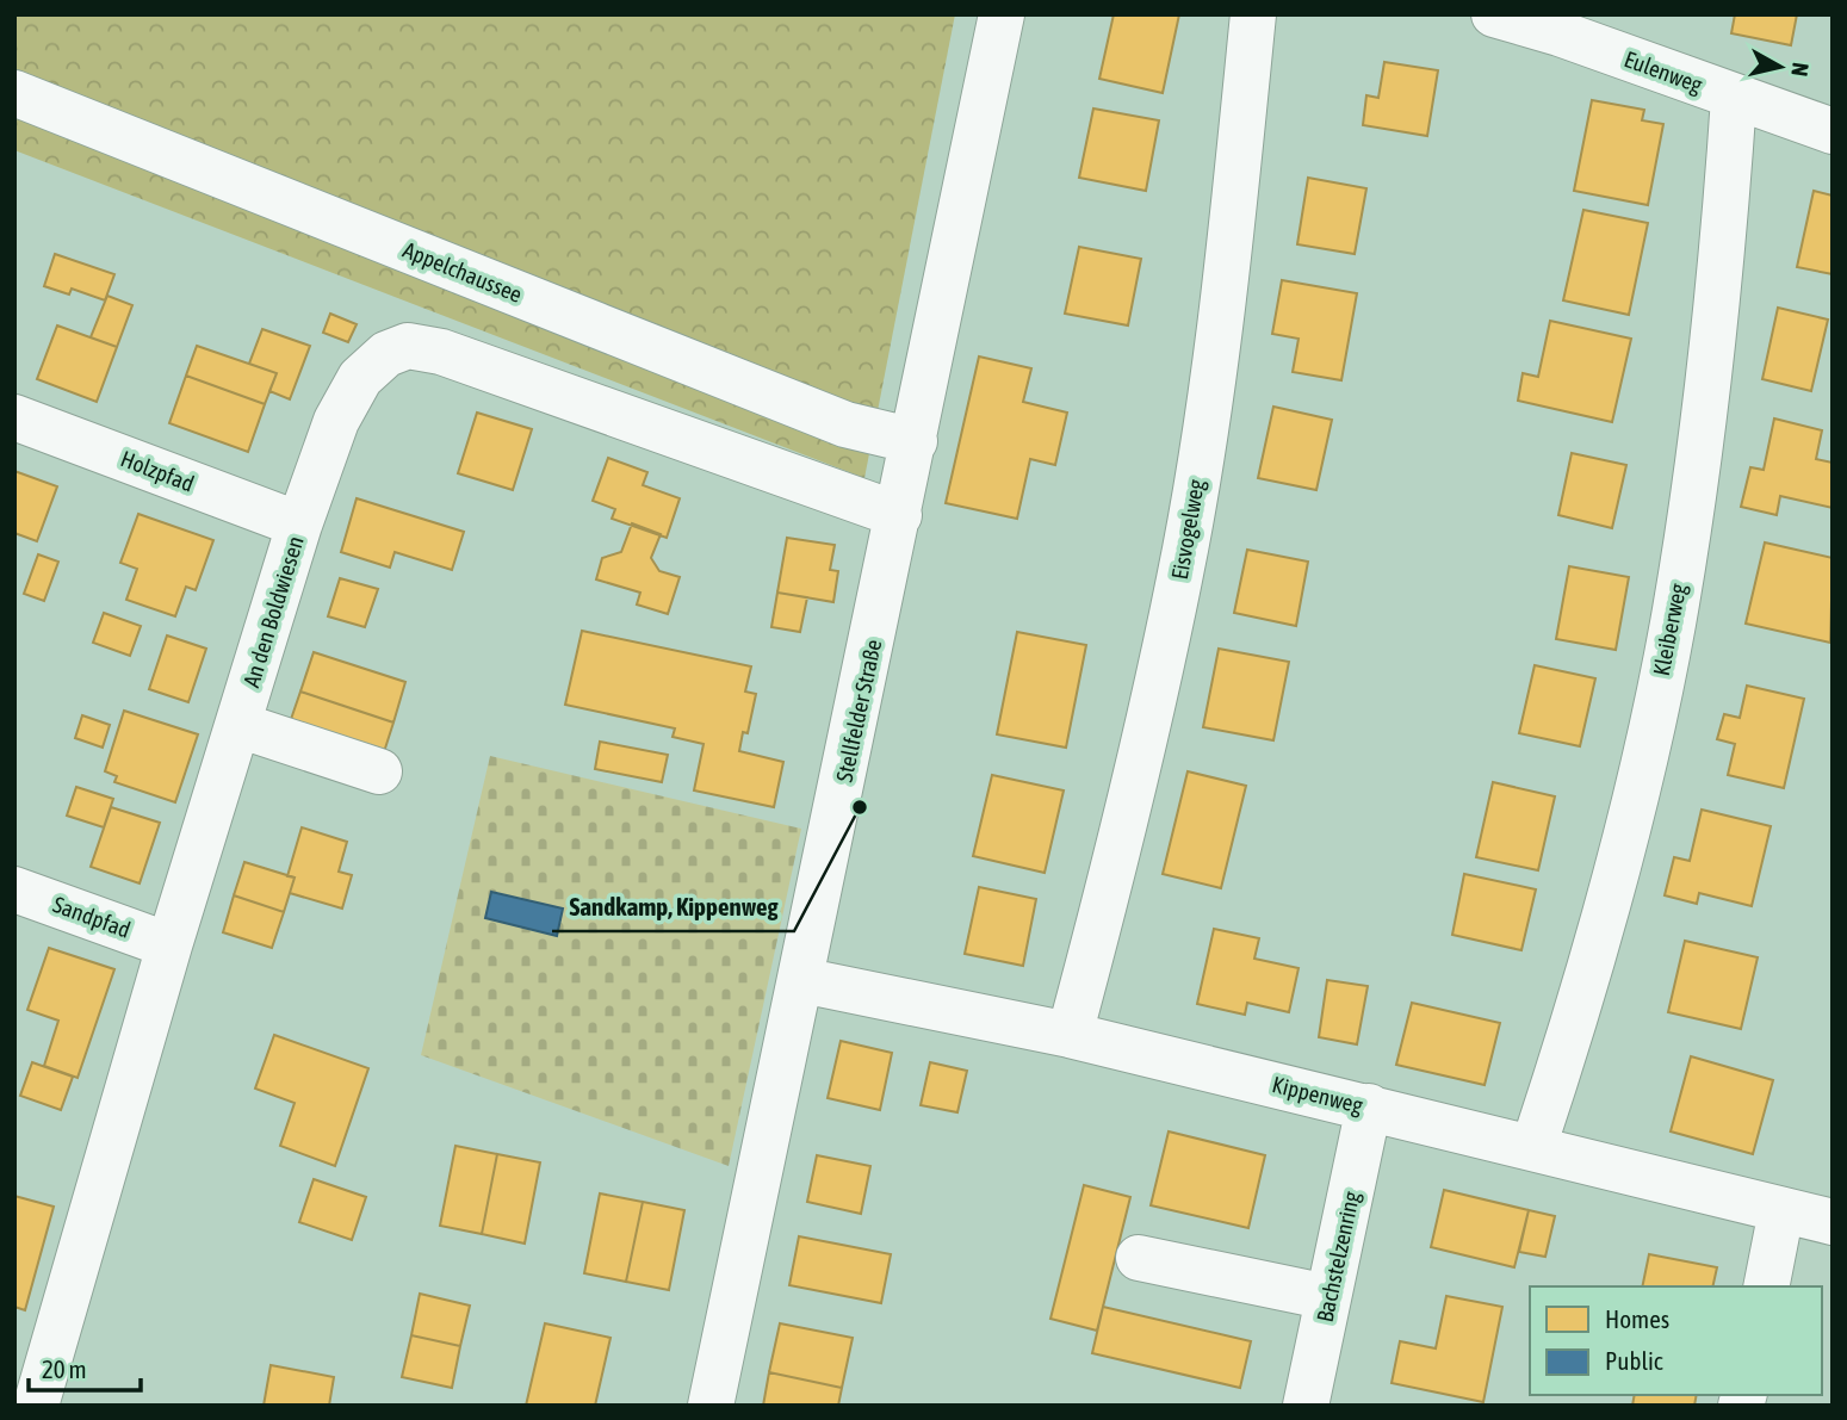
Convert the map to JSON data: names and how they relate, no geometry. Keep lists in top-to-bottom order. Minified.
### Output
{"streets":{"street":["Eulenweg","Appelchaussee","Holzpfad","Eisvogelweg","An den Boldwiesen","Kleiberweg","Stellfelder Straße","Sandpfad","Kippenweg","Bachstelzenring"]},"crossings":[["Eulenweg","Kleiberweg"],["Appelchaussee","Stellfelder Straße"],["Holzpfad","An den Boldwiesen"],["Eisvogelweg","Kippenweg"],["An den Boldwiesen","Stellfelder Straße"],["An den Boldwiesen","Sandpfad"],["Kleiberweg","Kippenweg"],["Stellfelder Straße","Kippenweg"],["Kippenweg","Bachstelzenring"]],"places":["Sandkamp, Kippenweg"],"legend":["Homes","Public"],"scale_bar":"20 m","north":"right"}
